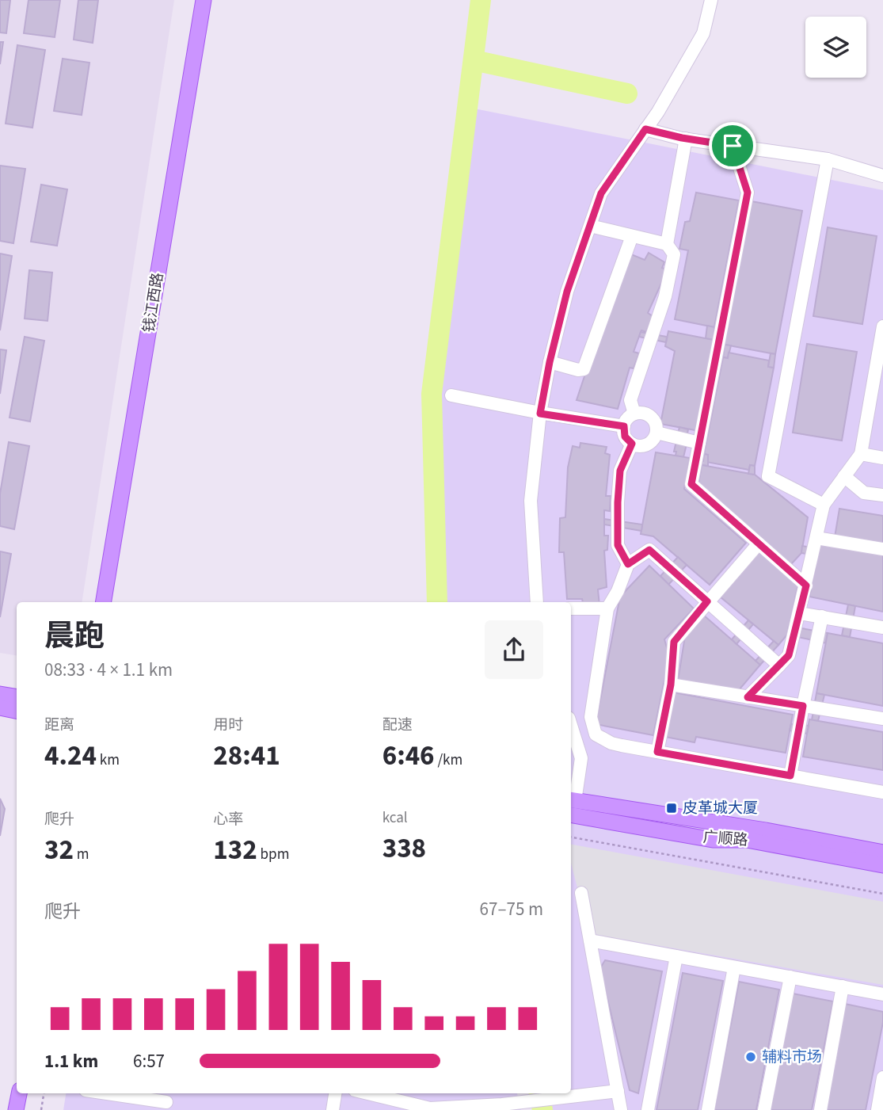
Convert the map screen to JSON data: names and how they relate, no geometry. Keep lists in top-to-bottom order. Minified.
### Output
{"streets":{"main road":["钱江西路","广顺路"]},"places":{"transit":["皮革城大厦"],"other":["辅料市场"]},"page":{"heading":["晨跑","08:33 · 4 × 1.1 km"],"stats":[["距离","4.24 km"],["用时","28:41"],["配速","6:46 /km"],["爬升","32 m"],["心率","132 bpm"],["kcal","338"]],"chart":["爬升","67–75 m"],"list":[{"name":"1.1 km","note":"6:57"}]}}
